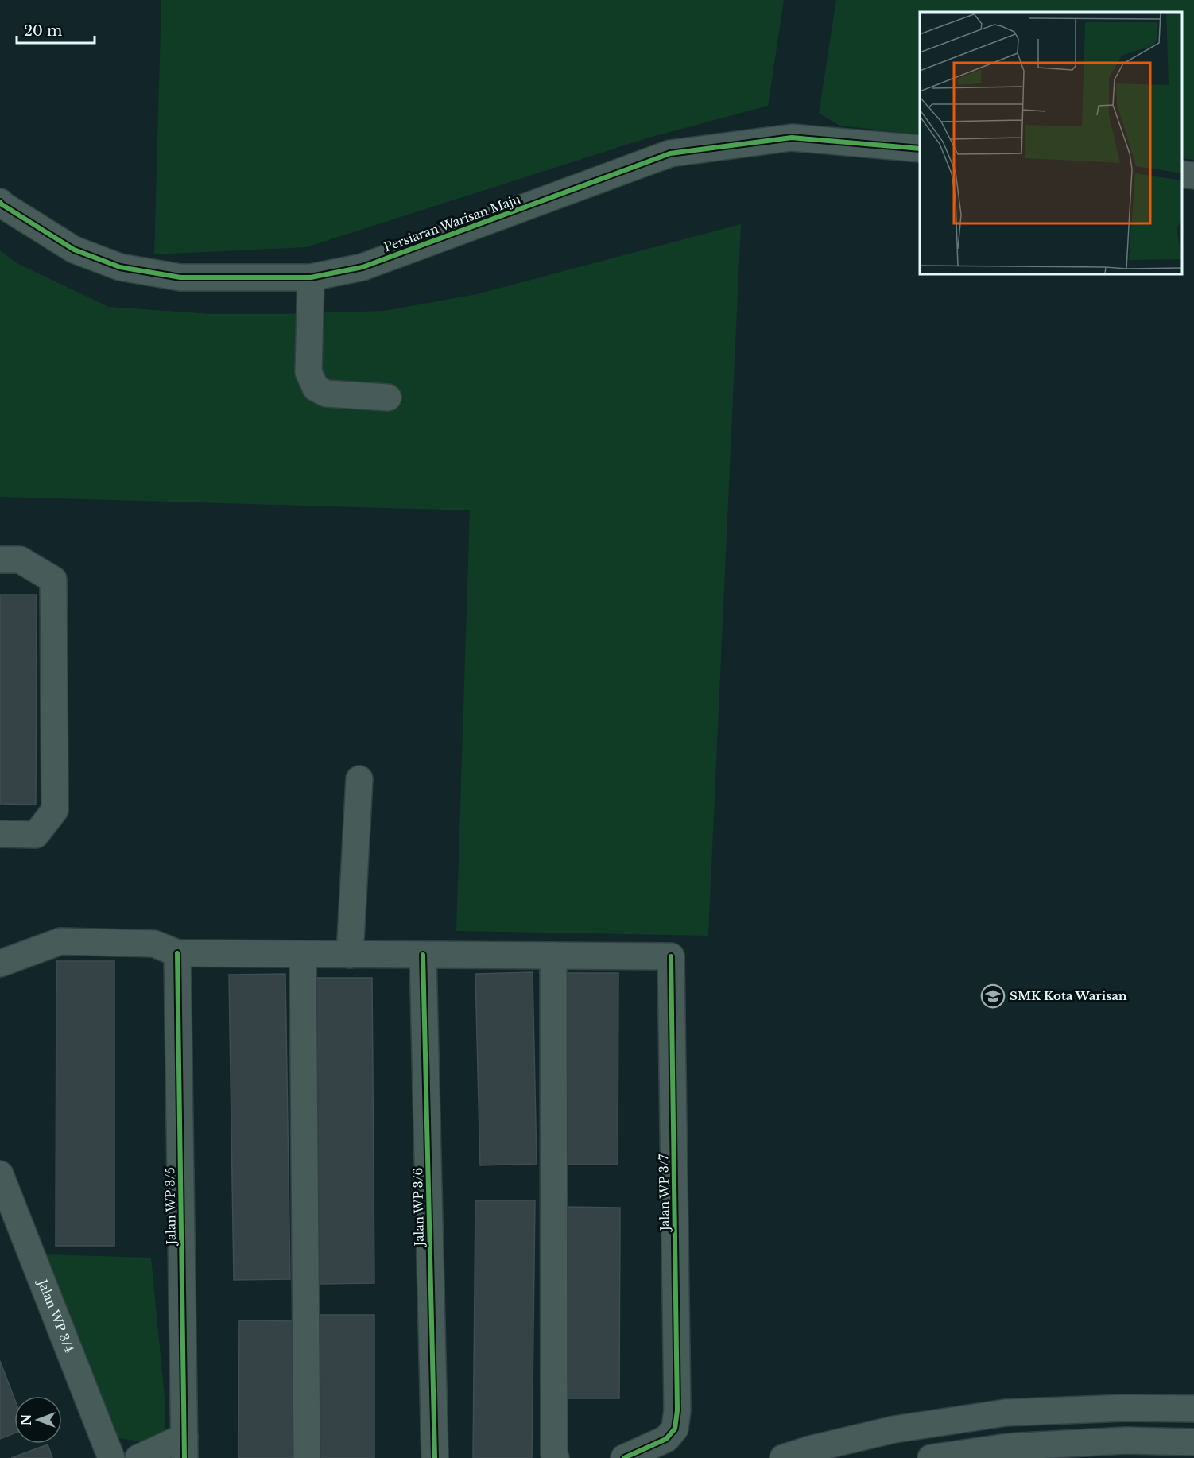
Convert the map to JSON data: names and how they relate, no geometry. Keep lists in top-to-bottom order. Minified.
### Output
{"streets":{"street":["Persiaran Warisan Maju","Jalan WP 3/7","Jalan WP 3/5","Jalan WP 3/6","Jalan WP 3/4"]},"places":{"school or university":["SMK Kota Warisan"]},"scale_bar":"20 m","north":"left"}
